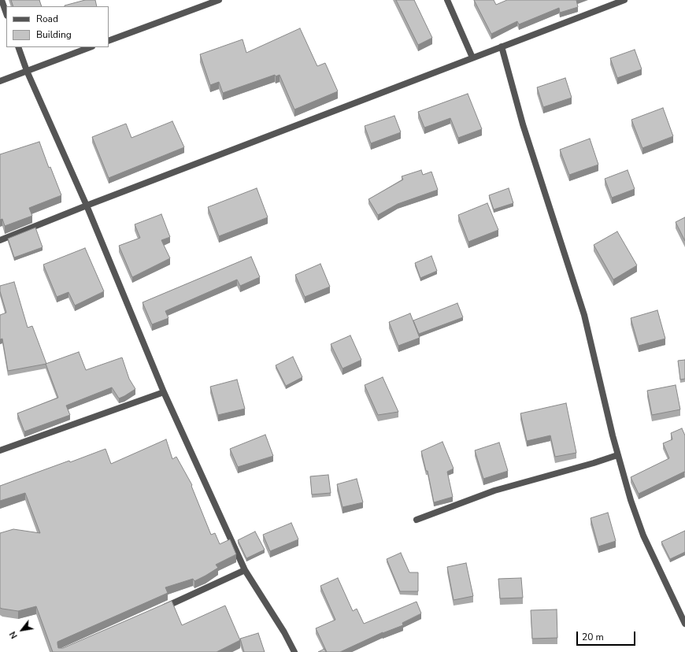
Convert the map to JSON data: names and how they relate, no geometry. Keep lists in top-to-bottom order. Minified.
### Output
{"legend":["Road","Building"],"scale_bar":"20 m","north":"bottom left"}
